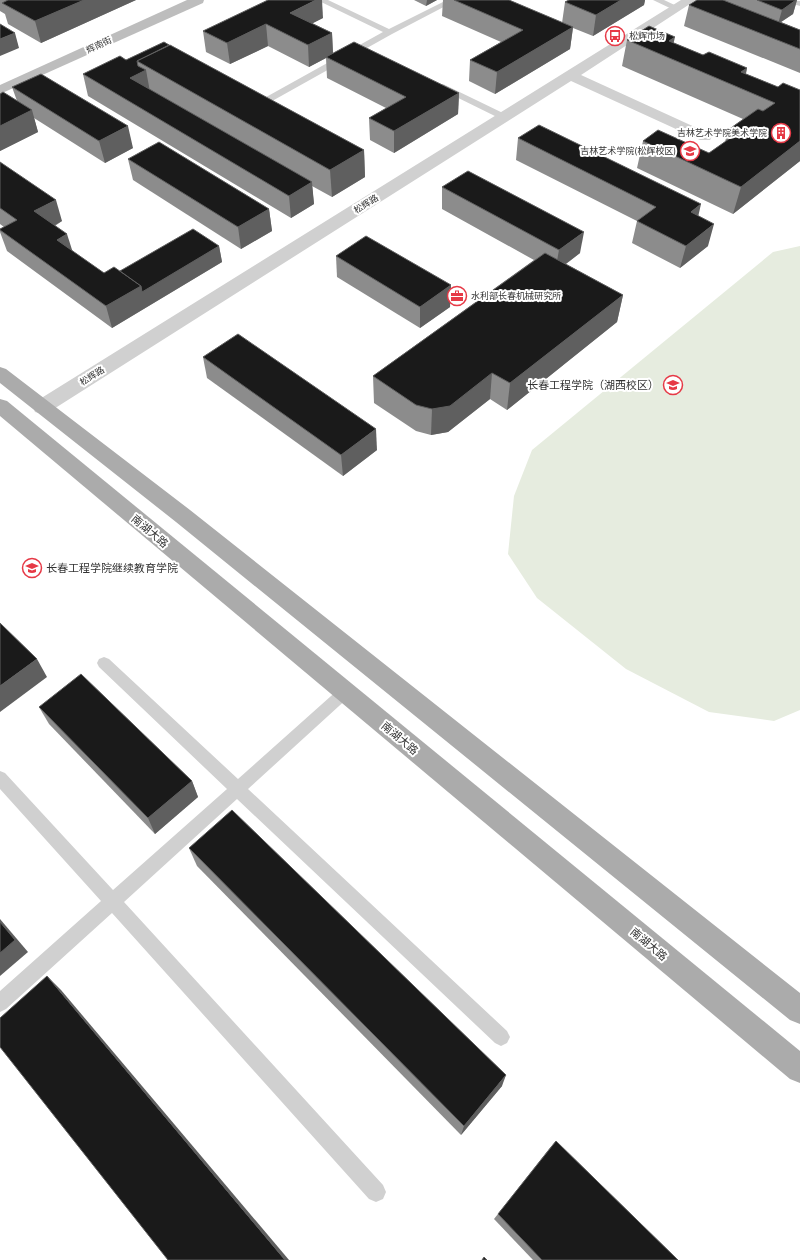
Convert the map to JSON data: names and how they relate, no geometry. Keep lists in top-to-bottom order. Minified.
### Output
{"streets":{"main road":["南湖大路"],"street":["辉南街","松辉路"]},"places":{"bus stop":["松辉市场"],"building":["吉林艺术学院美术学院"],"school or university":["吉林艺术学院(松辉校区)","长春工程学院（湖西校区）","长春工程学院继续教育学院"],"office":["水利部长春机械研究所"]}}
